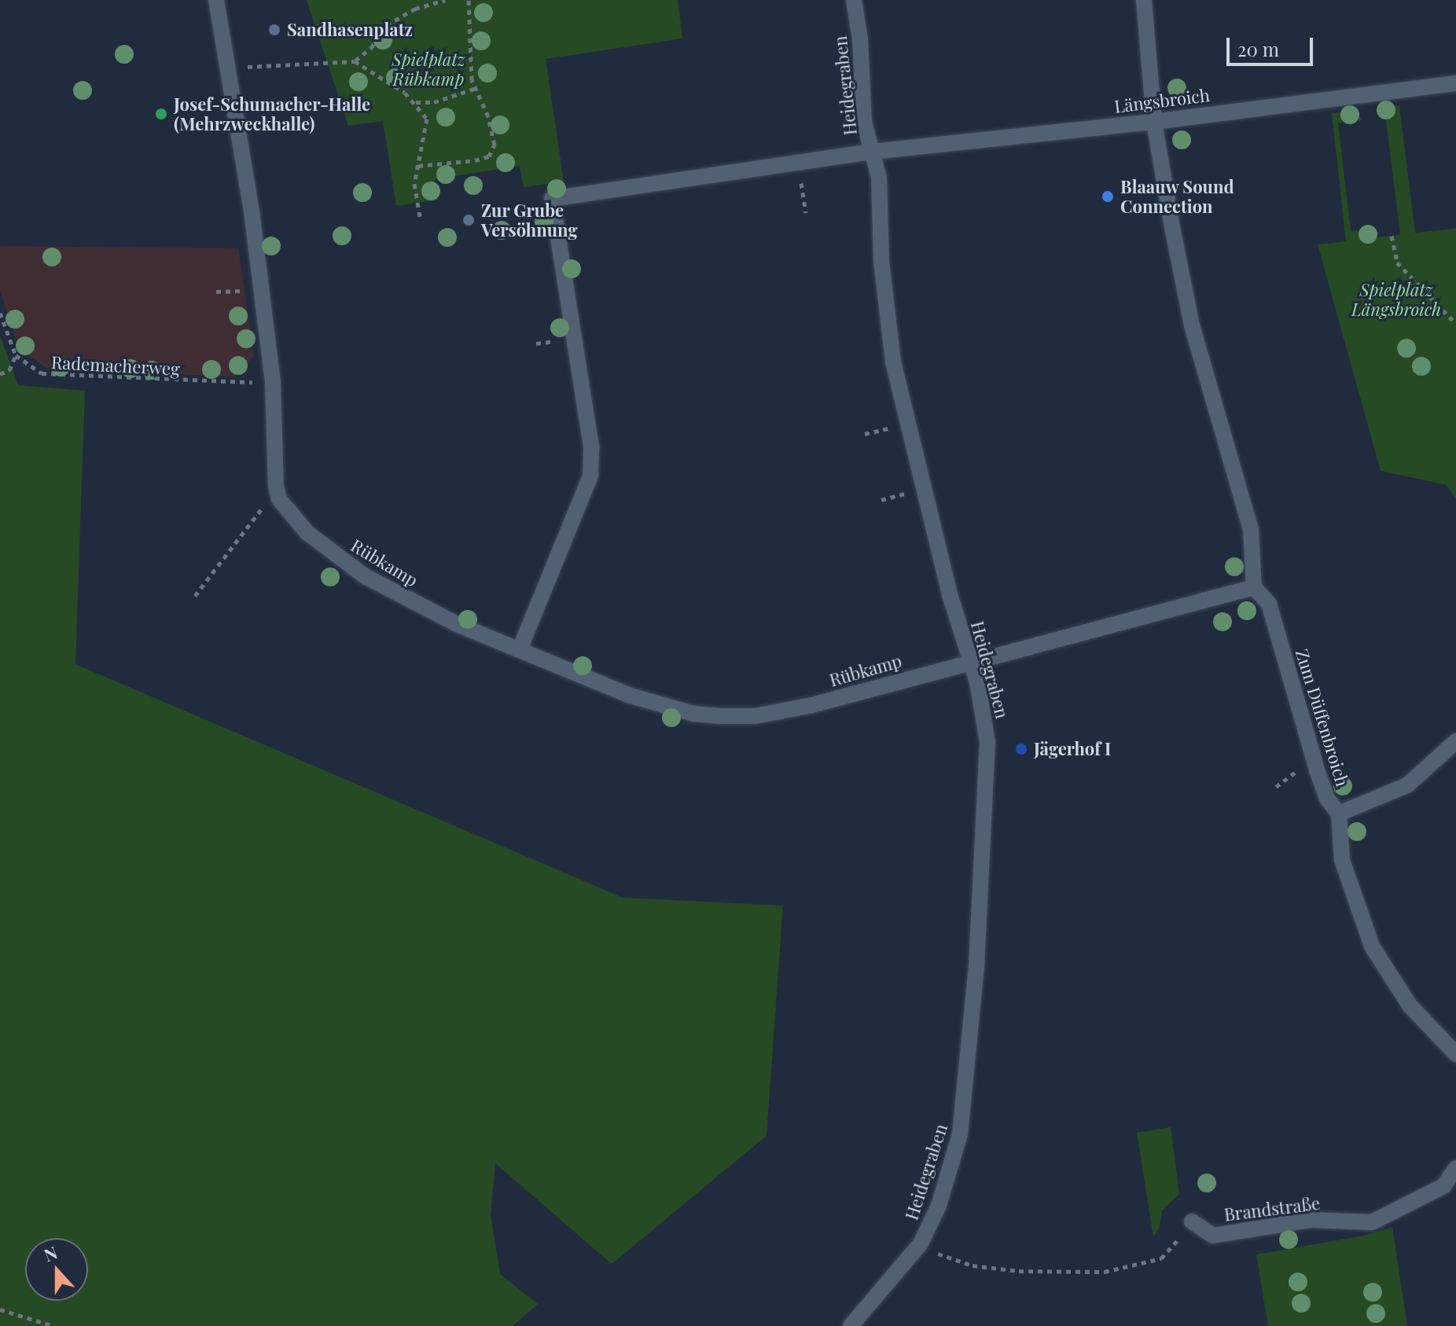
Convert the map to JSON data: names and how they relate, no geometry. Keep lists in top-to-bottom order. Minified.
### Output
{"streets":{"street":["Heidegraben","Längsbroich","Rübkamp","Zum Düffenbroich","Brandstraße"],"path":["Rademacherweg"]},"crossings":[["Heidegraben","Längsbroich"],["Heidegraben","Rübkamp"]],"parks":["Spielplatz Rübkamp","Spielplatz Längsbroich"],"places":["Sandhasenplatz","Josef-Schumacher-Halle (Mehrzweckhalle)","Blaauw Sound Connection","Zur Grube Versöhnung","Jägerhof I"],"scale_bar":"20 m","north":"top"}
